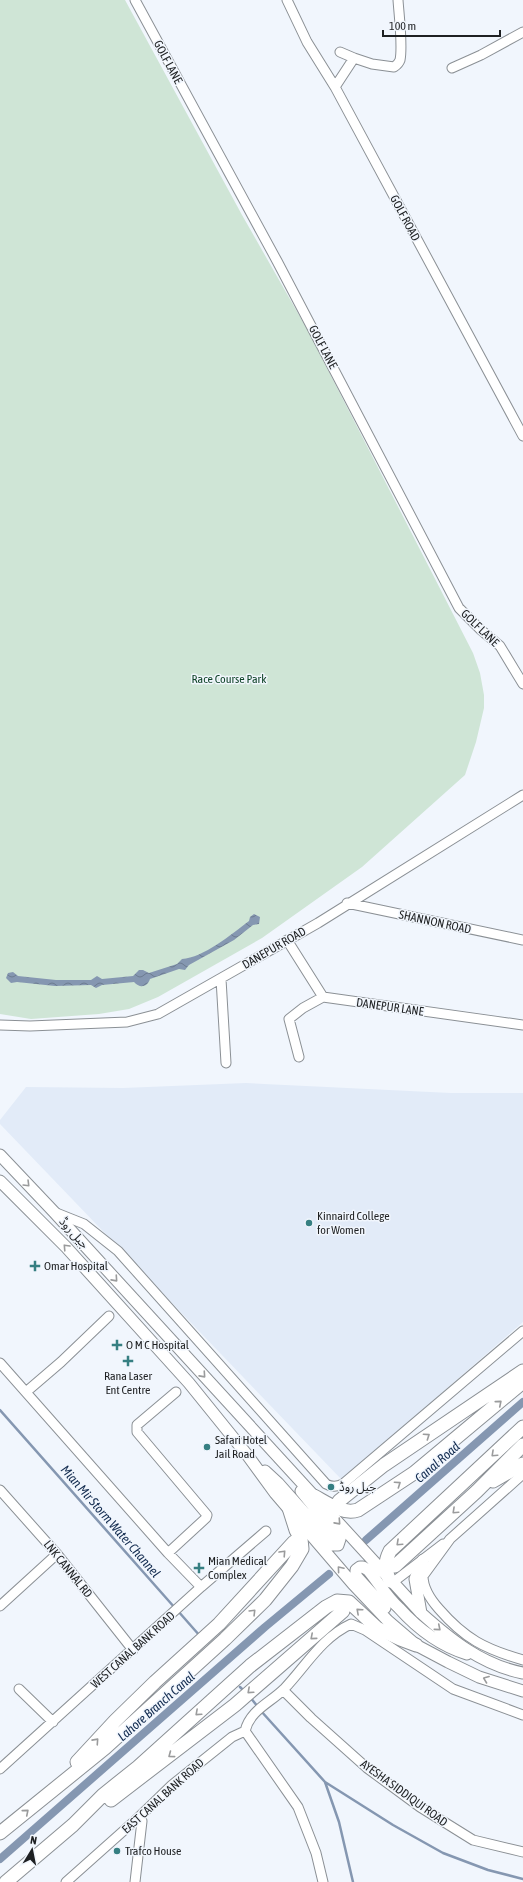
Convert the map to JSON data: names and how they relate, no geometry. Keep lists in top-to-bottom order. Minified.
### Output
{"streets":{"main road":["جیل روڈ"],"street":["GOLF LANE","GOLF ROAD","SHANNON ROAD","DANEPUR ROAD","DANEPUR LANE","LNK CANNAL RD","WEST CANAL BANK ROAD","AYESHA SIDDIQUI ROAD","EAST CANAL BANK ROAD"]},"crossings":[["SHANNON ROAD","DANEPUR ROAD"],["LNK CANNAL RD","WEST CANAL BANK ROAD"]],"water":["Canal Road","Mian Mir Storm Water Channel","Lahore Branch Canal"],"parks":["Race Course Park"],"places":{"other":["Kinnaird College for Women","Safari Hotel Jail Road","جیل روڈ","Trafco House"],"health":["Omar Hospital","O M C Hospital","Rana Laser Ent Centre","Mian Medical Complex"]},"scale_bar":"100 m","north":"top"}
